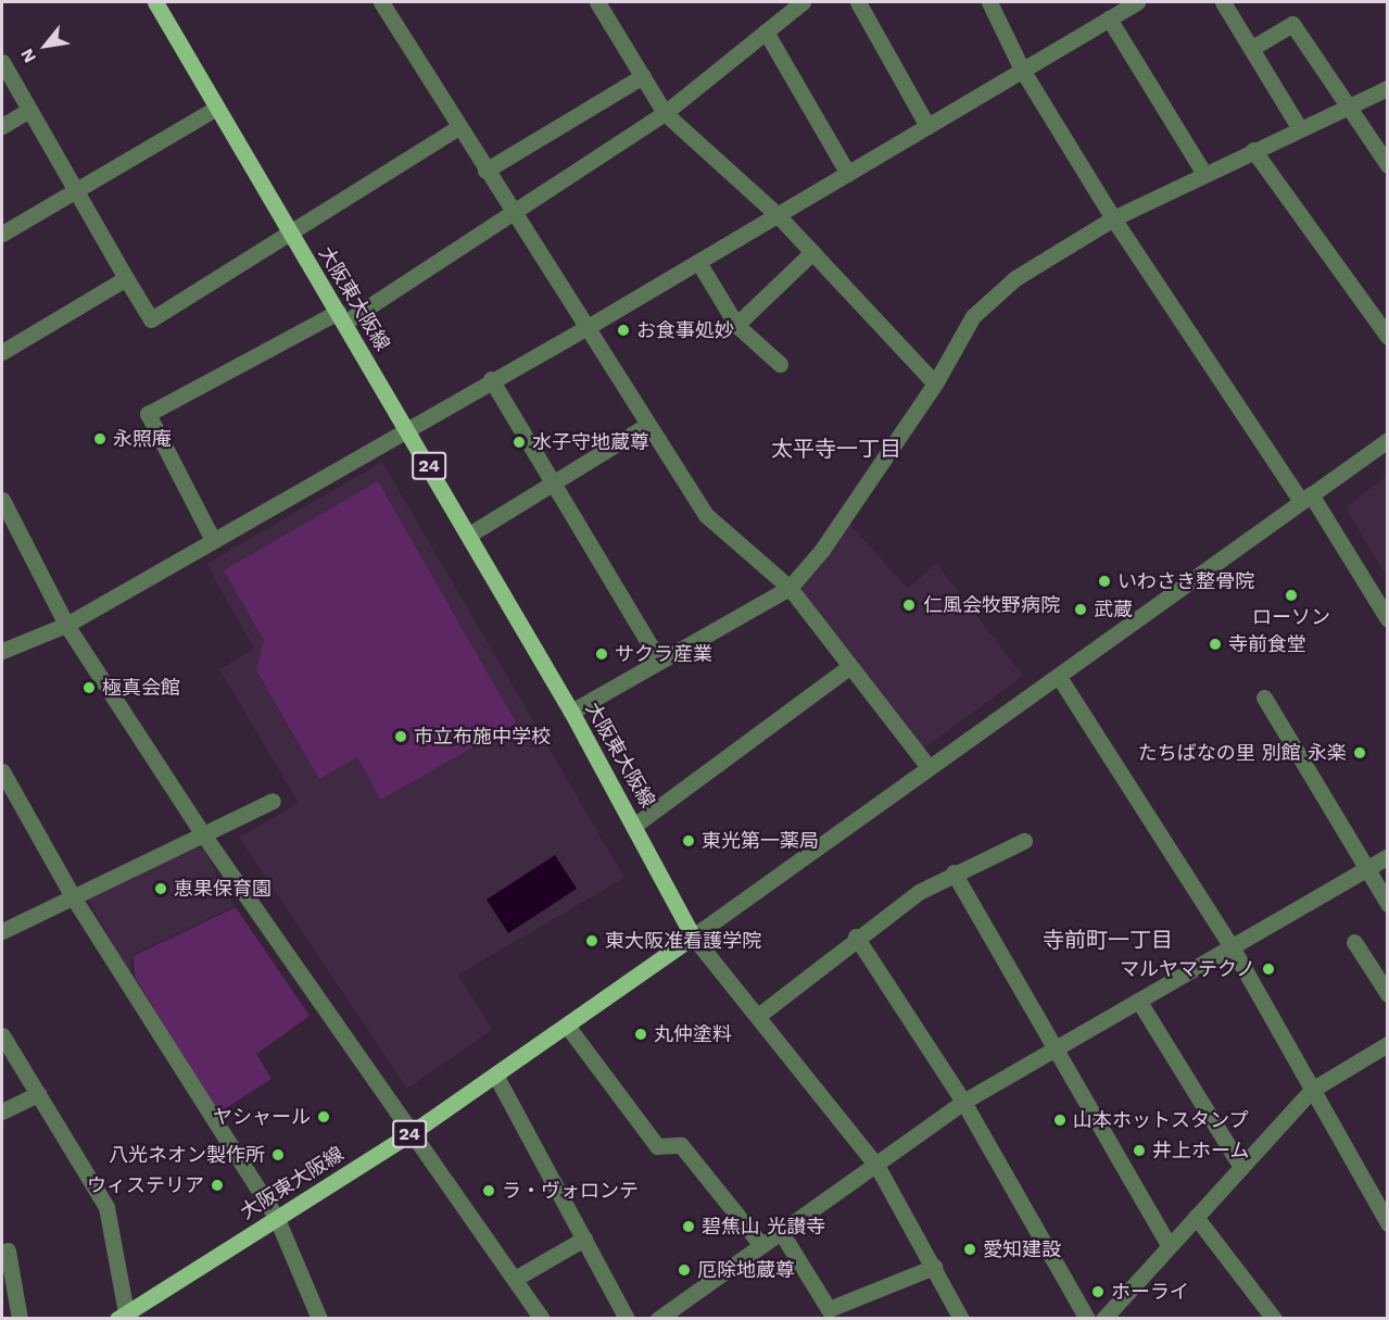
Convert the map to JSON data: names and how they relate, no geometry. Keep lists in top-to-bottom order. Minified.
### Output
{"streets":{"main road":["大阪東大阪線","24"]},"districts":["太平寺一丁目","寺前町一丁目"],"places":["お食事処妙","永照庵","水子守地蔵尊","いわさき整骨院","ローソン","仁風会牧野病院","武蔵","寺前食堂","サクラ産業","極真会館","市立布施中学校","たちばなの里 別館 永楽","東光第一薬局","恵果保育園","東大阪准看護学院","マルヤマテクノ","丸仲塗料","ヤシャール","山本ホットスタンプ","井上ホーム","八光ネオン製作所","ウィステリア","ラ・ヴォロンテ","碧焦山 光讃寺","愛知建設","厄除地蔵尊","ホーライ"],"north":"bottom left"}
